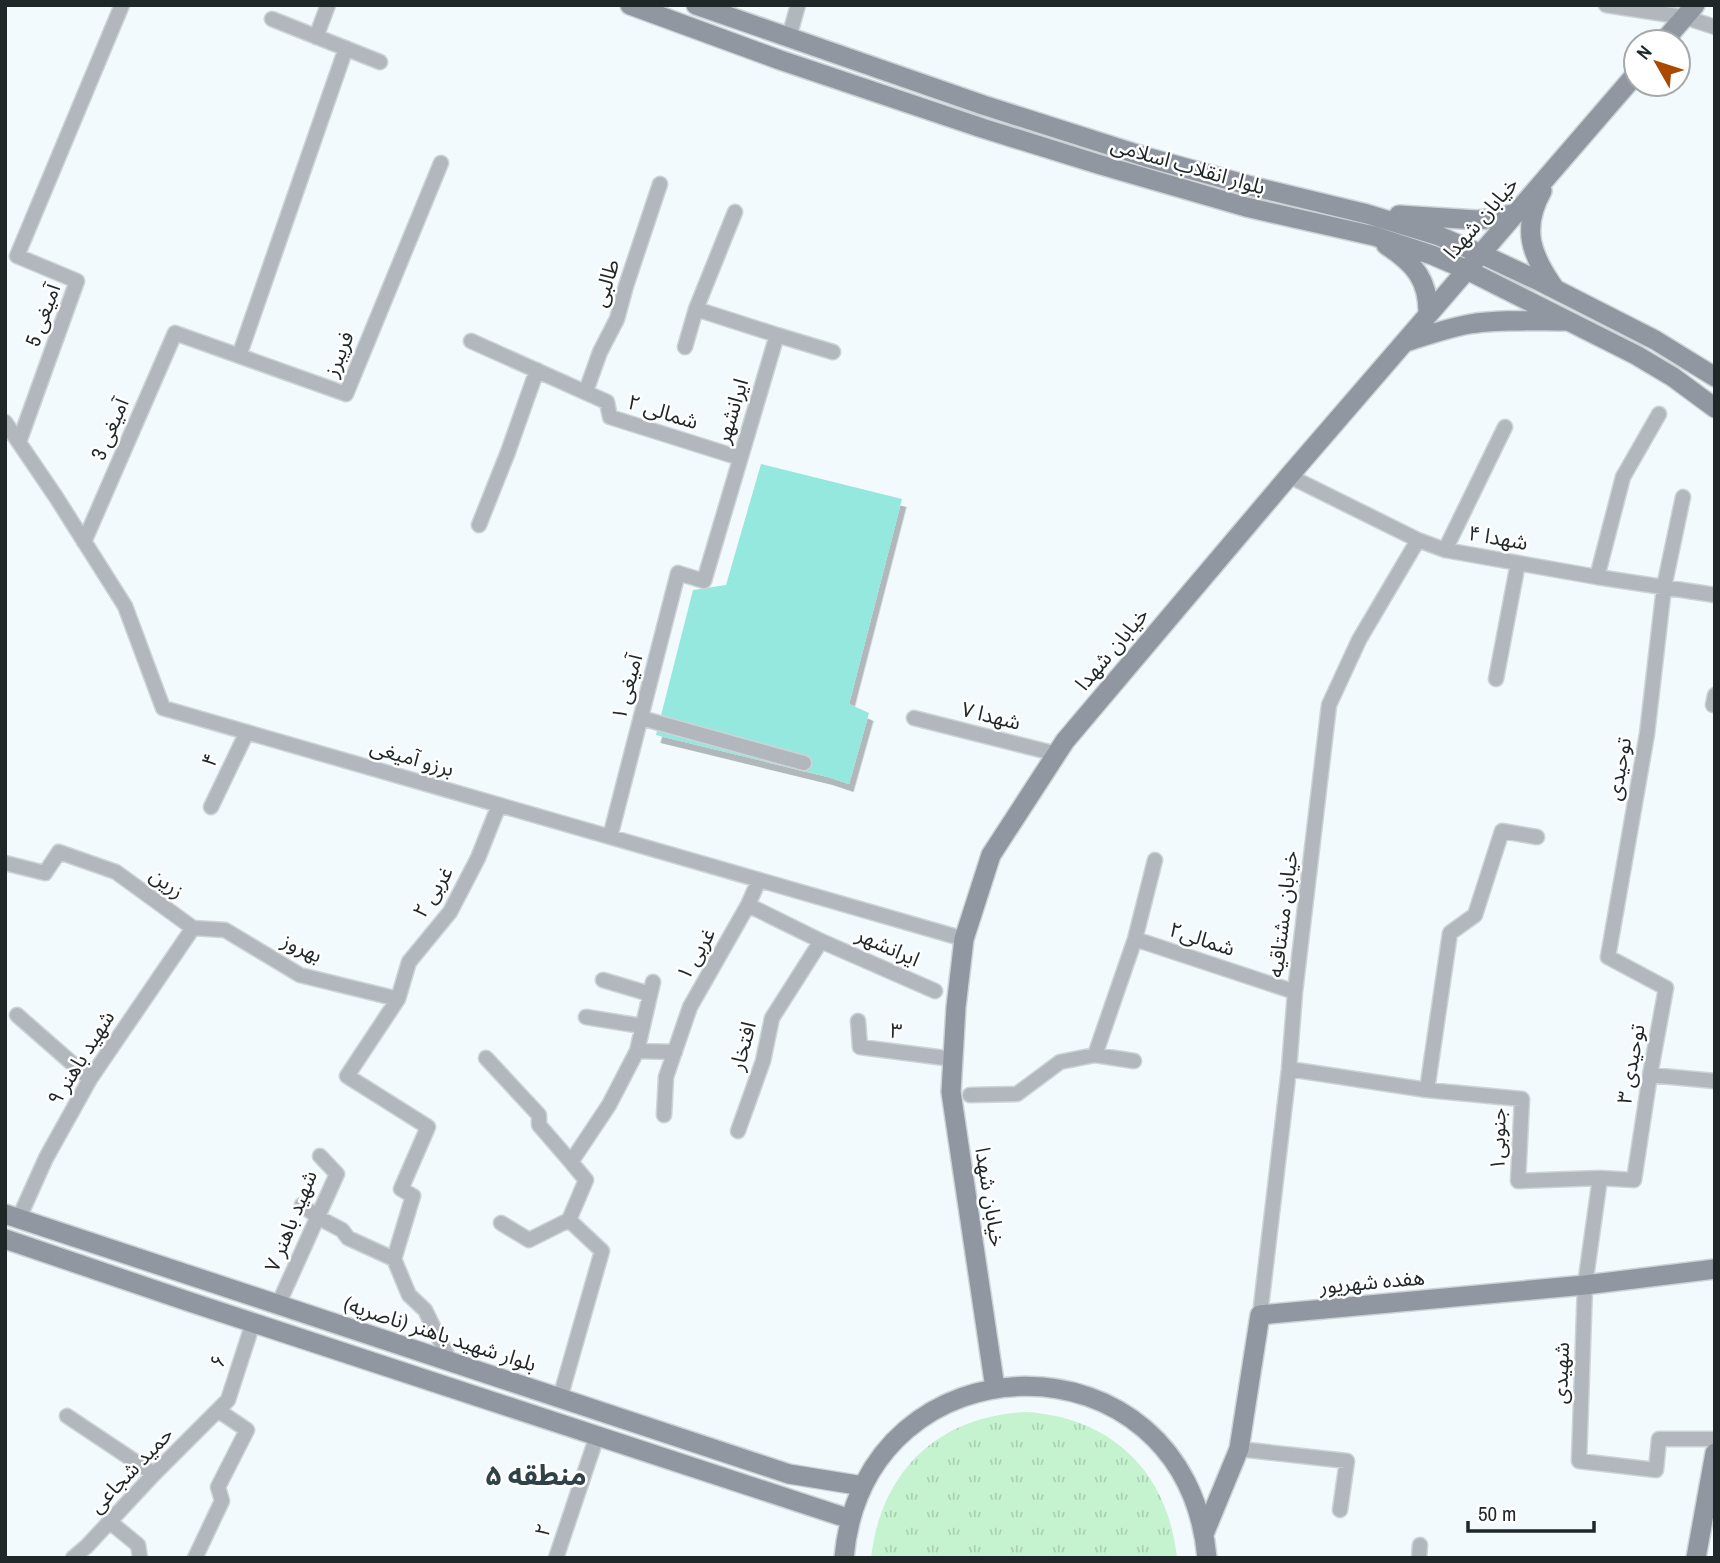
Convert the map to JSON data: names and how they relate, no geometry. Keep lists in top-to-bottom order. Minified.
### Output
{"streets":{"main road":["بلوار انقلاب اسلامی","خیابان شهدا","هفده شهریور","بلوار شهید باهنر (ناصریه)"],"street":["طالبی","آمیغی 5","فریبرز","ایرانشهر","۲ شمالی","آمیغی 3","شهدا ۴","آمیغی ۱","شهدا ۷","برزو آمیغی","۴","توحیدی","زرین","۲ غربی","خیابان مشتاقیه","شمالی۲","بهروز","۱ غربی","۳","افتخار","شهید باهنر ۹","توحیدی ۳","جنوبی۱","شهید باهنر ۷","۶","شهیدی","حمید شجاعی","۲"]},"crossings":[["بلوار انقلاب اسلامی","خیابان شهدا"],["خیابان شهدا","شهدا ۴"],["خیابان شهدا","شهدا ۷"],["خیابان شهدا","برزو آمیغی"],["خیابان شهدا","۳"],["طالبی","۲ شمالی"],["آمیغی 5","برزو آمیغی"],["فریبرز","آمیغی 3"],["ایرانشهر","۲ شمالی"],["ایرانشهر","آمیغی ۱"],["ایرانشهر","۱ غربی"],["ایرانشهر","افتخار"],["آمیغی 3","برزو آمیغی"],["شهدا ۴","توحیدی"],["شهدا ۴","خیابان مشتاقیه"],["آمیغی ۱","برزو آمیغی"],["برزو آمیغی","۴"],["برزو آمیغی","۲ غربی"],["برزو آمیغی","۱ غربی"],["توحیدی","توحیدی ۳"],["زرین","بهروز"],["زرین","شهید باهنر ۹"],["۲ غربی","بهروز"],["خیابان مشتاقیه","شمالی۲"],["خیابان مشتاقیه","جنوبی۱"],["خیابان مشتاقیه","هفده شهریور"],["بهروز","شهید باهنر ۹"],["شهید باهنر ۹","بلوار شهید باهنر (ناصریه)"],["توحیدی ۳","جنوبی۱"],["شهید باهنر ۷","بلوار شهید باهنر (ناصریه)"],["هفده شهریور","شهیدی"],["۶","حمید شجاعی"]],"districts":["منطقه ۵"],"scale_bar":"50 m","north":"top left"}
